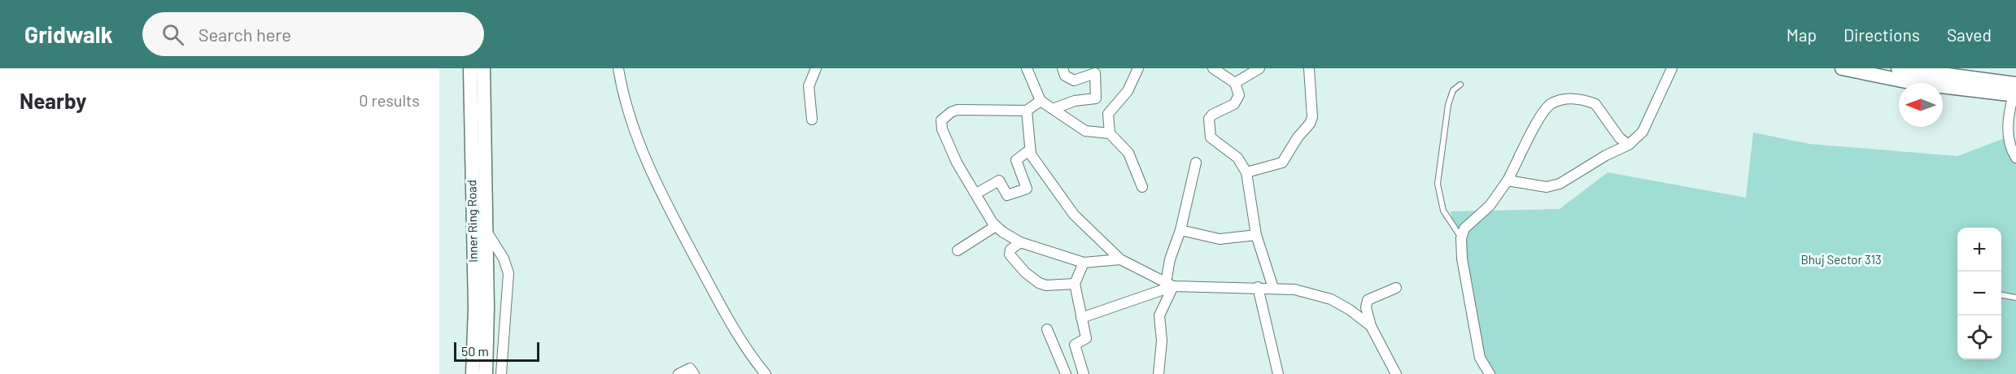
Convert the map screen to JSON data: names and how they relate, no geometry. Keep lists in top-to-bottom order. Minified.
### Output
{"streets":{"main road":["Inner Ring Road"]},"parks":["Bhuj Sector 313"],"scale_bar":"50 m","north":"left","page":{"header":"Gridwalk","search":"Search here","nav":["Map","Directions","Saved"],"heading":["Nearby","0 results"],"map_buttons":["+","−"],"scale":"50 m"}}
